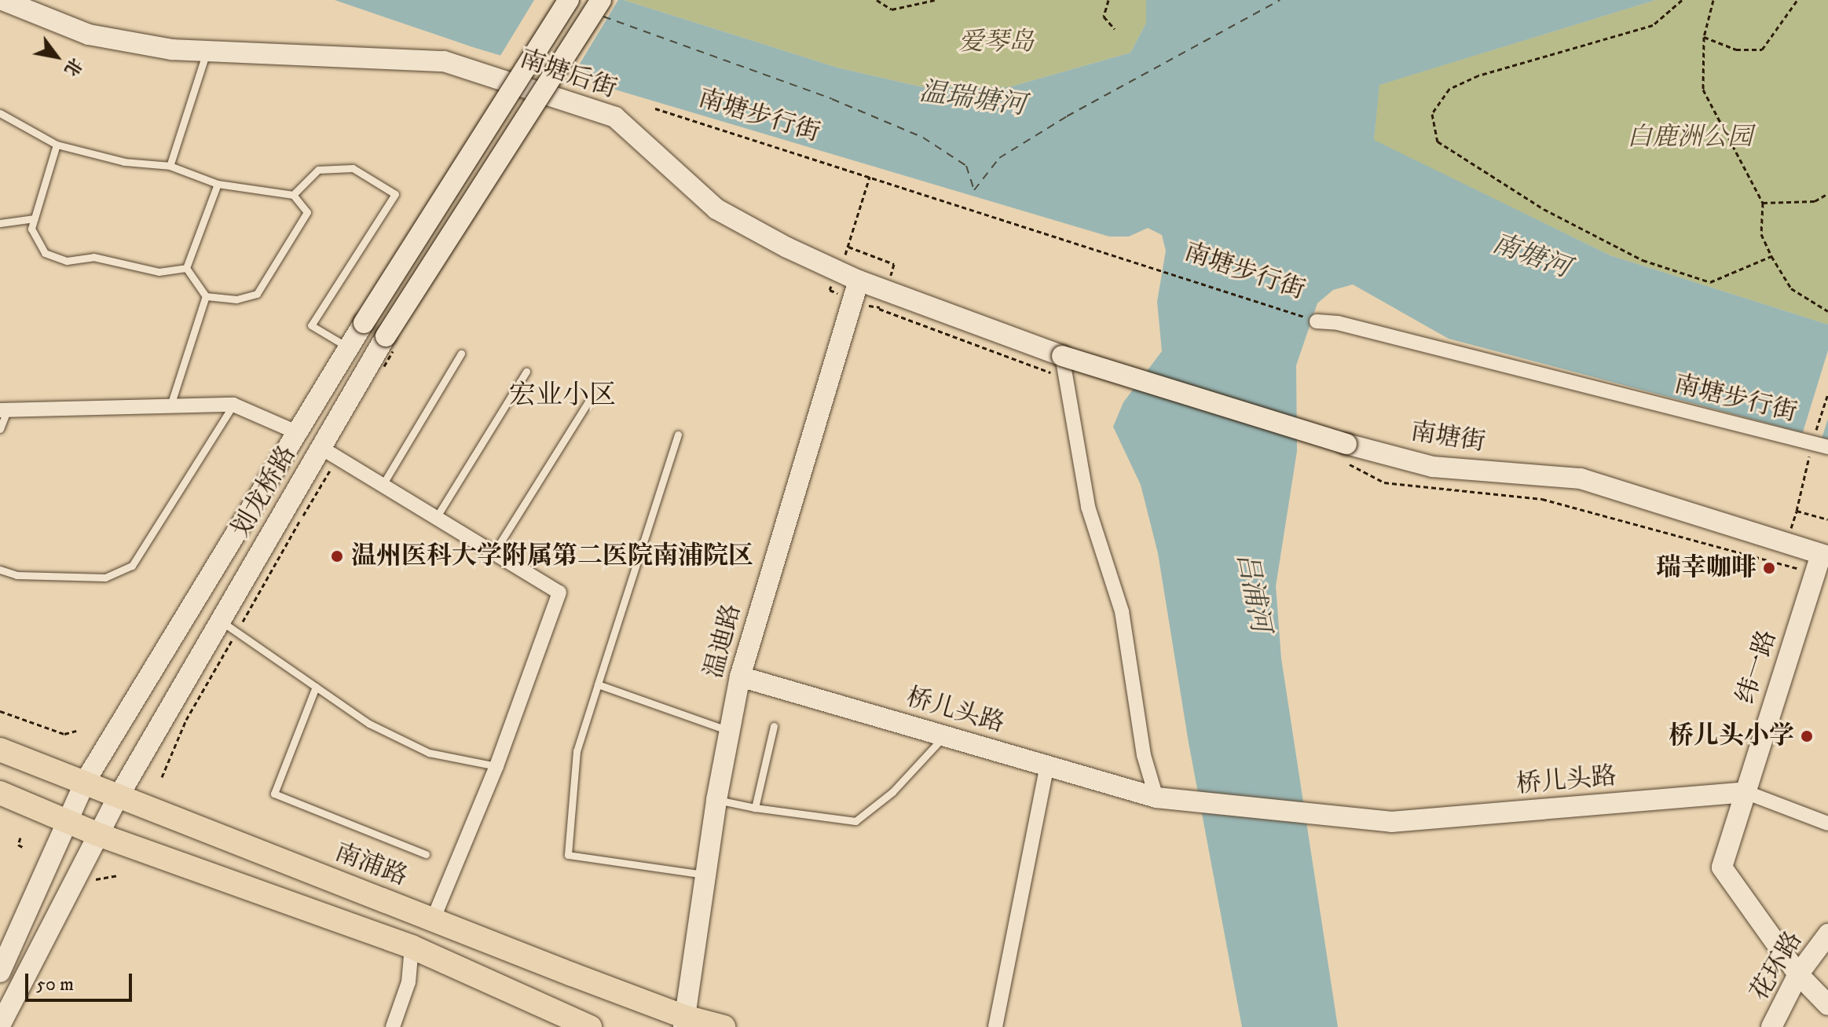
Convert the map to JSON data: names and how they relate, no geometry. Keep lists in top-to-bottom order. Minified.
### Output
{"streets":{"main road":["南浦路"],"street":["南塘后街","南塘步行街","南塘街","划龙桥路","温迪路","纬一路","桥儿头路","花环路"]},"crossings":[["南塘后街","南塘街"],["南塘后街","温迪路"],["南塘街","纬一路"],["划龙桥路","南浦路"],["温迪路","桥儿头路"],["温迪路","南浦路"],["纬一路","桥儿头路"],["纬一路","花环路"]],"districts":["宏业小区"],"water":["温瑞塘河","南塘河","吕浦河"],"parks":["爱琴岛","白鹿洲公园"],"places":["温州医科大学附属第二医院南浦院区","瑞幸咖啡","桥儿头小学"],"scale_bar":"50 m","north":"bottom right"}
